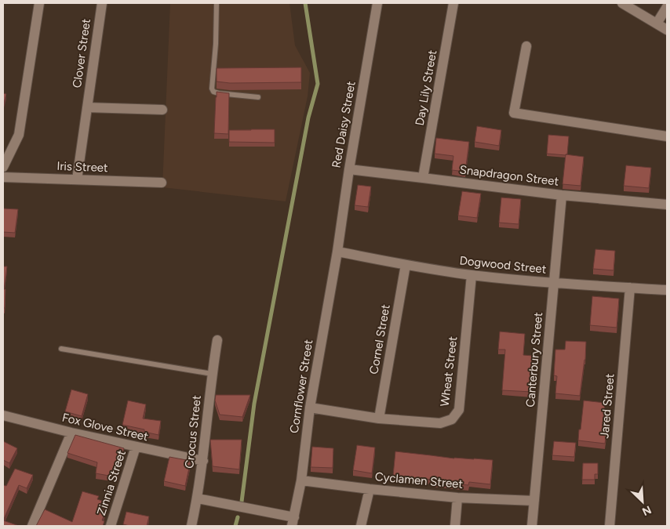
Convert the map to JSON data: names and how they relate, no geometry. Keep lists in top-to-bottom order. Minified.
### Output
{"streets":{"street":["Clover Street","Day Lily Street","Red Daisy Street","Iris Street","Snapdragon Street","Dogwood Street","Cornel Street","Canterbury Street","Wheat Street","Cornflower Street","Jared Street","Fox Glove Street","Crocus Street","Cyclamen Street","Zinnia Street"]},"crossings":[["Clover Street","Iris Street"],["Day Lily Street","Snapdragon Street"],["Red Daisy Street","Snapdragon Street"],["Red Daisy Street","Dogwood Street"],["Red Daisy Street","Cornflower Street"],["Snapdragon Street","Canterbury Street"],["Dogwood Street","Cornel Street"],["Dogwood Street","Canterbury Street"],["Dogwood Street","Wheat Street"],["Dogwood Street","Cornflower Street"],["Dogwood Street","Jared Street"],["Cornel Street","Wheat Street"],["Canterbury Street","Cyclamen Street"],["Wheat Street","Cornflower Street"],["Cornflower Street","Cyclamen Street"],["Fox Glove Street","Crocus Street"],["Fox Glove Street","Zinnia Street"]],"north":"bottom right"}
